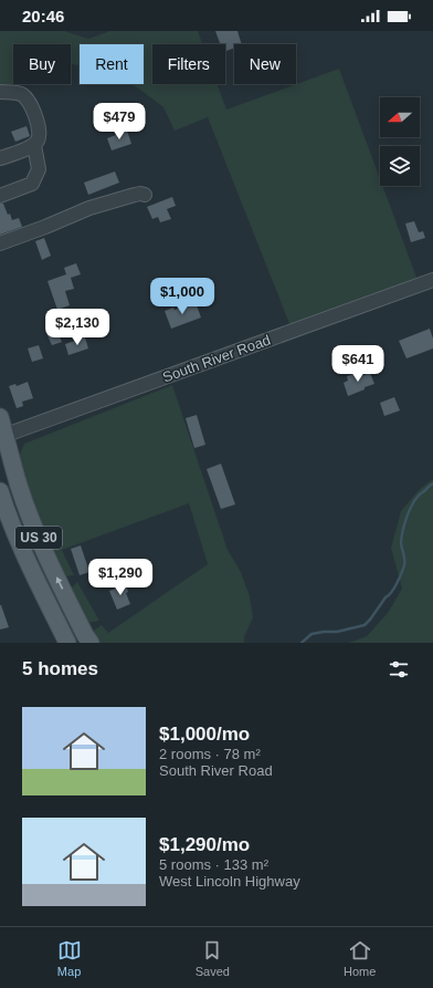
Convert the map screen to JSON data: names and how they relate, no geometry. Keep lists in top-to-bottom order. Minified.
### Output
{"streets":{"main road":["US 30"],"street":["South River Road"]},"crossings":[["South River Road","US 30"]],"north":"left","page":{"status":"20:46","chip":["Buy","Rent","Filters","New"],"price":["$479","$1,000","$2,130","$641","$1,290"],"heading":"5 homes","list":[{"name":"$1,000/mo","note":"2 rooms · 78 m² · South River Road"},{"name":"$1,290/mo","note":"5 rooms · 133 m² · West Lincoln Highway"}],"tabs":["Map","Saved","Home"]}}
